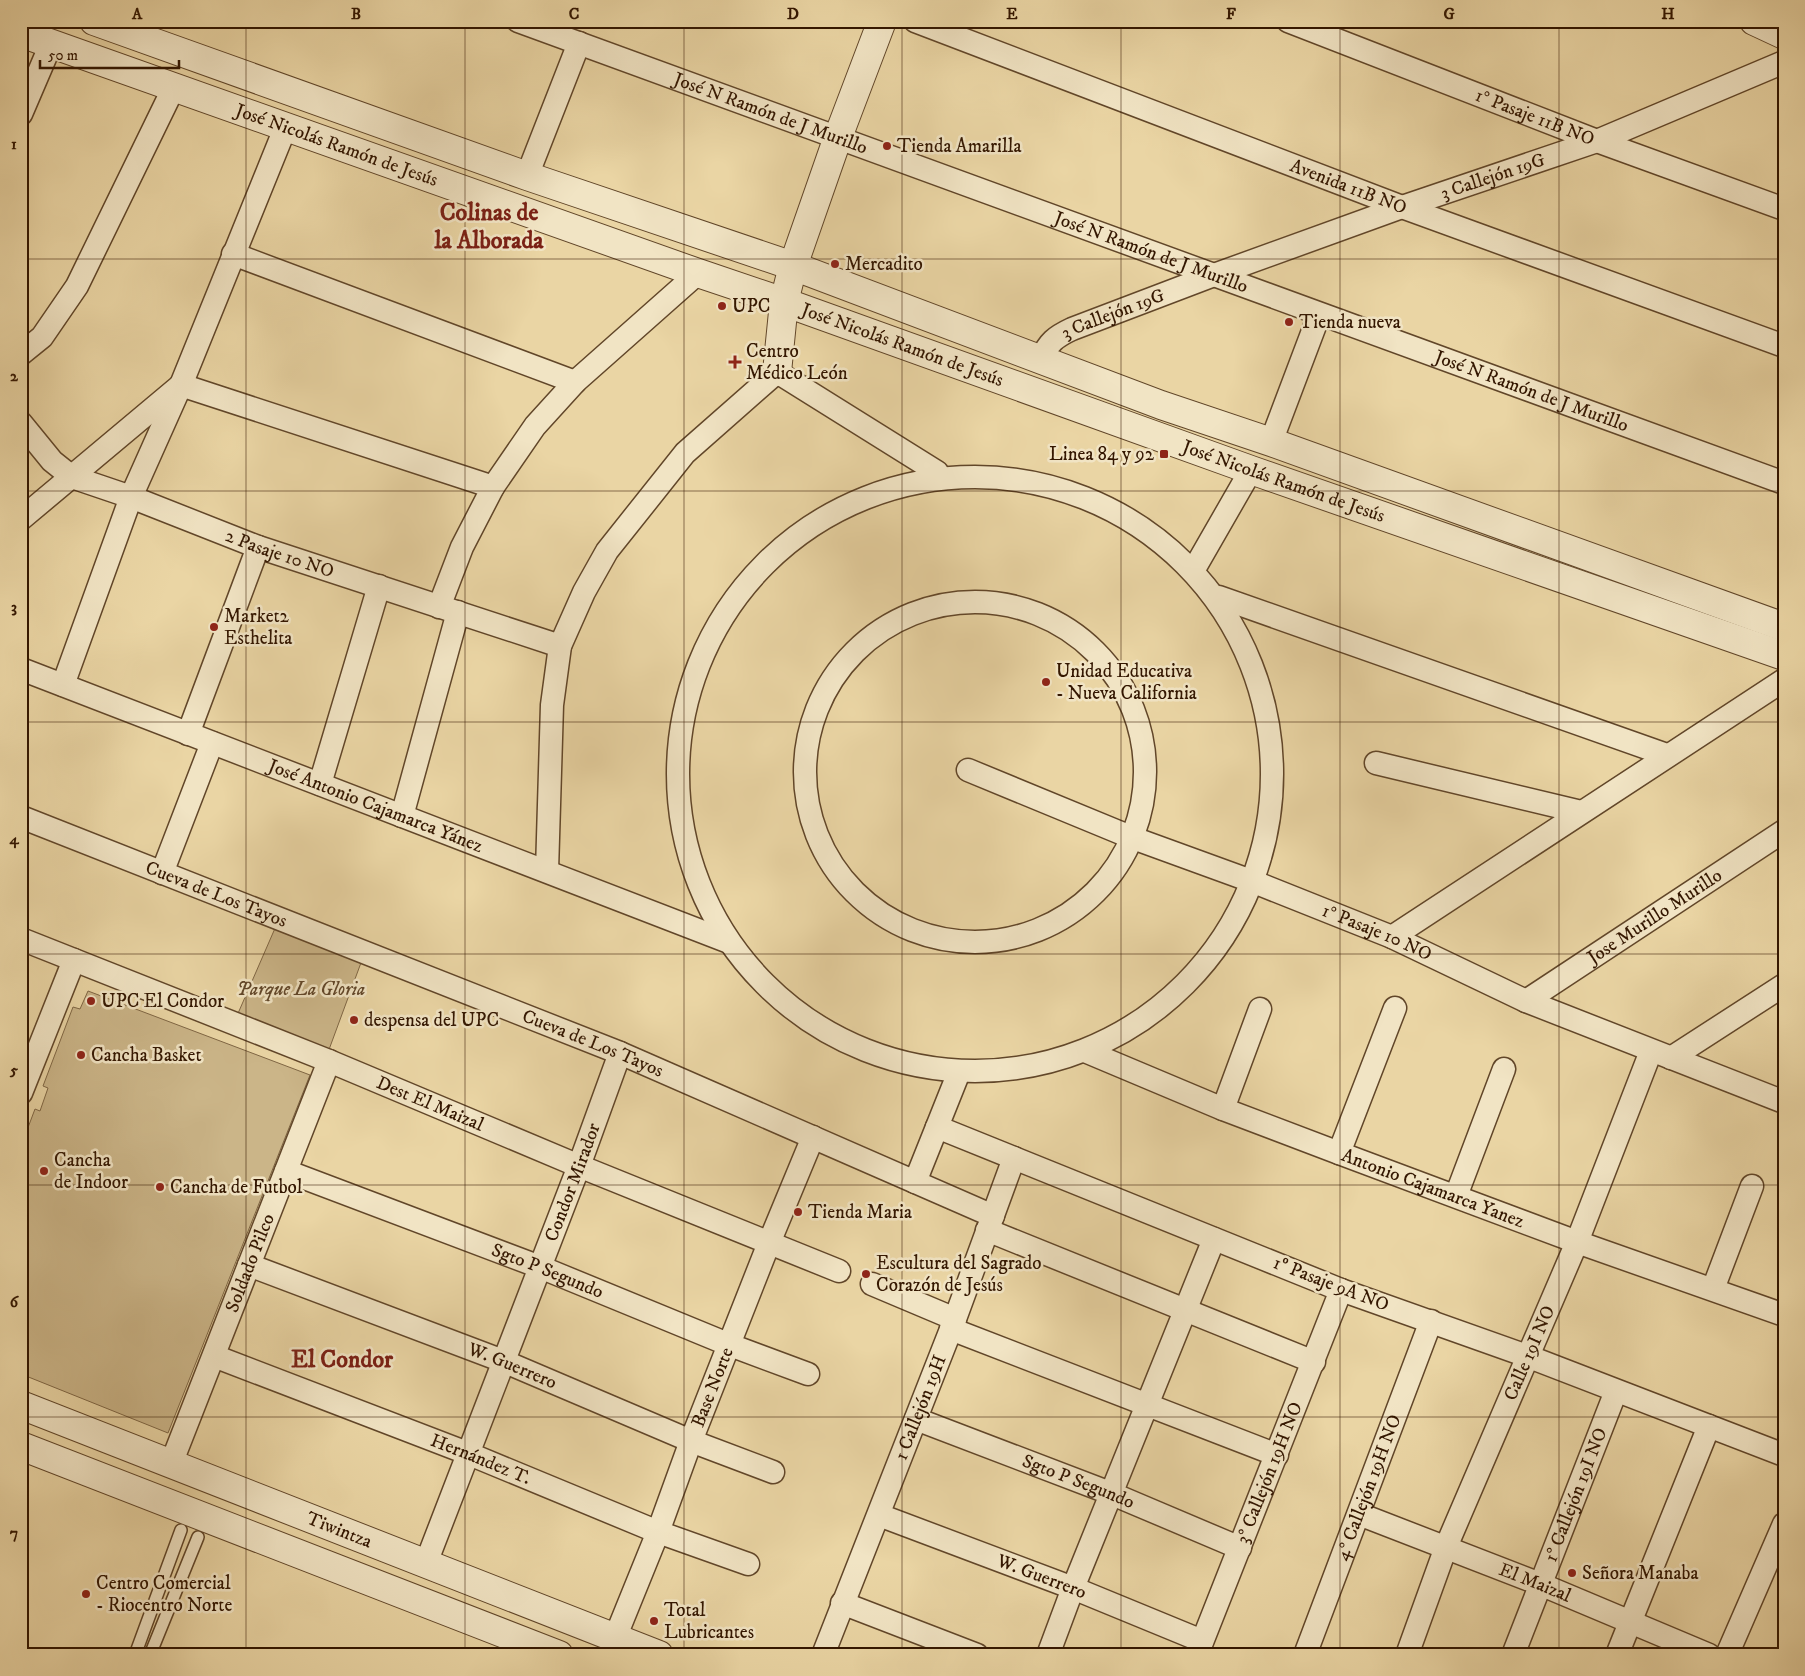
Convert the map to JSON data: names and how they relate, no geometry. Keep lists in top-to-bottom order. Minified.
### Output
{"streets":{"street":["José N Ramón de J Murillo","1° Pasaje 11B NO","José Nicolás Ramón de Jesús","3 Callejón 19G","Avenida 11B NO","2 Pasaje 10 NO","José Antonio Cajamarca Yánez","Cueva de Los Tayos","Jose Murillo Murillo","1° Pasaje 10 NO","Dest El Maizal","Condor Mirador","Antonio Cajamarca Yanez","Soldado Pilco","Sgto P Segundo","1º Pasaje 9A NO","Calle 19I NO","W. Guerrero","Base Norte","1 Callejón 19H","Hernández T.","3° Callejón 19H NO","4° Callejón 19H NO","1° Callejón 19I NO","Tiwintza","El Maizal"]},"crossings":[["José N Ramón de J Murillo","3 Callejón 19G"],["1° Pasaje 11B NO","3 Callejón 19G"],["José Nicolás Ramón de Jesús","3 Callejón 19G"],["3 Callejón 19G","Avenida 11B NO"],["Cueva de Los Tayos","Condor Mirador"],["Cueva de Los Tayos","Base Norte"],["Cueva de Los Tayos","1 Callejón 19H"],["Cueva de Los Tayos","3° Callejón 19H NO"],["Jose Murillo Murillo","1° Pasaje 10 NO"],["1° Pasaje 10 NO","Calle 19I NO"],["Dest El Maizal","Condor Mirador"],["Dest El Maizal","Soldado Pilco"],["Dest El Maizal","Base Norte"],["Condor Mirador","Sgto P Segundo"],["Condor Mirador","W. Guerrero"],["Condor Mirador","Hernández T."],["Condor Mirador","Tiwintza"],["Antonio Cajamarca Yanez","Calle 19I NO"],["Soldado Pilco","Sgto P Segundo"],["Soldado Pilco","W. Guerrero"],["Soldado Pilco","Hernández T."],["Soldado Pilco","Tiwintza"],["Sgto P Segundo","Base Norte"],["Sgto P Segundo","1 Callejón 19H"],["Sgto P Segundo","3° Callejón 19H NO"],["1º Pasaje 9A NO","Calle 19I NO"],["1º Pasaje 9A NO","1 Callejón 19H"],["1º Pasaje 9A NO","3° Callejón 19H NO"],["1º Pasaje 9A NO","4° Callejón 19H NO"],["1º Pasaje 9A NO","1° Callejón 19I NO"],["Calle 19I NO","El Maizal"],["W. Guerrero","Base Norte"],["W. Guerrero","1 Callejón 19H"],["W. Guerrero","3° Callejón 19H NO"],["Base Norte","Hernández T."],["Base Norte","Tiwintza"],["4° Callejón 19H NO","El Maizal"],["1° Callejón 19I NO","El Maizal"]],"districts":["Colinas de la Alborada","El Condor"],"parks":["Parque La Gloria"],"places":{"other":["Tienda Amarilla","Mercadito","UPC","Tienda nueva","Market2 Esthelita","Unidad Educativa - Nueva California","UPC El Condor","despensa del UPC","Cancha Basket","Cancha de Indoor","Cancha de Futbol","Tienda Maria","Escultura del Sagrado Corazón de Jesús","Señora Manaba","Centro Comercial - Riocentro Norte","Total Lubricantes"],"health":["Centro Médico León"],"transit":["Linea 84 y 92"]},"scale_bar":"50 m","grid":{"columns":["A","B","C","D","E","F","G","H"],"rows":["1","2","3","4","5","6","7"]}}
